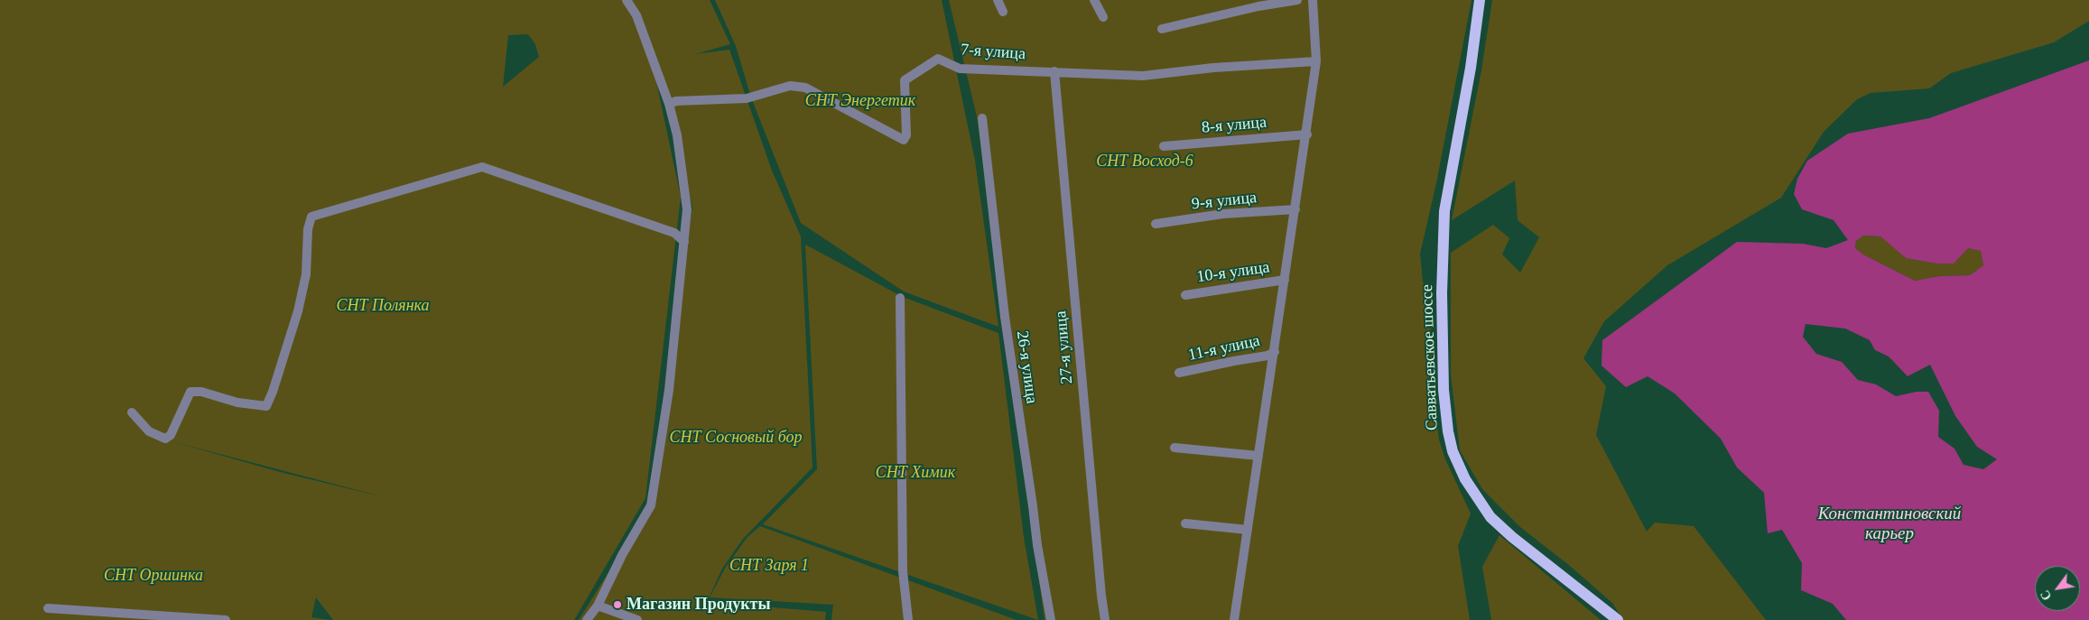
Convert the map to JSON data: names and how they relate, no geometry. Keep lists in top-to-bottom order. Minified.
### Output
{"streets":{"main road":["Савватьевское шоссе"],"street":["7-я улица","8-я улица","9-я улица","10-я улица","27-я улица","11-я улица","26-я улица"]},"crossings":[["7-я улица","27-я улица"]],"water":["Константиновский карьер"],"parks":["СНТ Энергетик","СНТ Восход-6","СНТ Полянка","СНТ Сосновый бор","СНТ Химик","СНТ Заря 1","СНТ Оршинка"],"places":["Магазин Продукты"],"north":"bottom left"}
